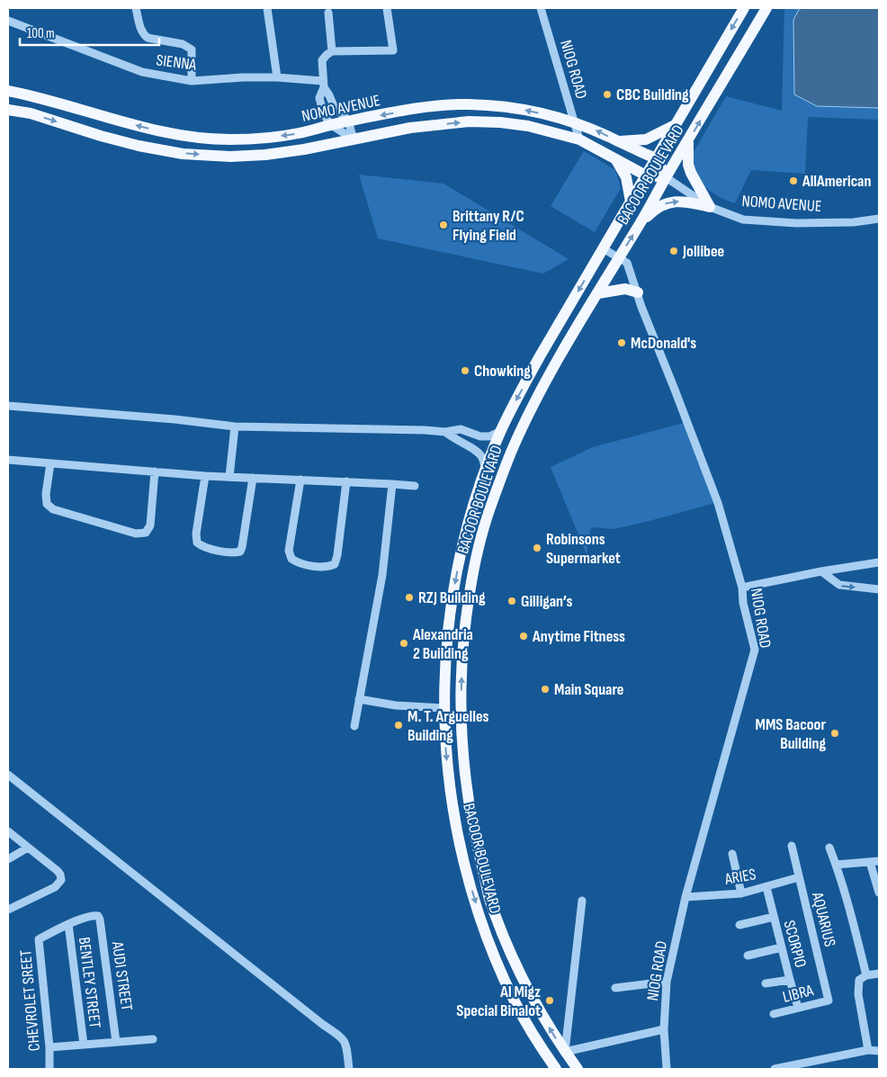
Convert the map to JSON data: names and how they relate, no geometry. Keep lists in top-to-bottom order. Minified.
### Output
{"streets":{"main road":["NOMO AVENUE","BACOOR BOULEVARD"],"street":["SIENNA","NIOG ROAD","ARIES","AQUARIUS","SCORPIO","AUDI STREET","BENTLEY STREET","LIBRA","CHEVROLET SREET"]},"crossings":[["NIOG ROAD","NOMO AVENUE"],["NIOG ROAD","BACOOR BOULEVARD"],["NIOG ROAD","ARIES"],["NOMO AVENUE","BACOOR BOULEVARD"],["ARIES","AQUARIUS"],["ARIES","SCORPIO"],["AQUARIUS","LIBRA"],["SCORPIO","LIBRA"],["AUDI STREET","CHEVROLET SREET"],["BENTLEY STREET","CHEVROLET SREET"]],"places":["CBC Building","AllAmerican","Brittany R/C Flying Field","Jollibee","McDonald's","Chowking","Robinsons Supermarket","RZJ Building","Gilligan’s","Anytime Fitness","Alexandria 2 Building","Main Square","M. T. Arguelles Building","MMS Bacoor Building","Al Migz Special Binalot"],"scale_bar":"100 m"}
